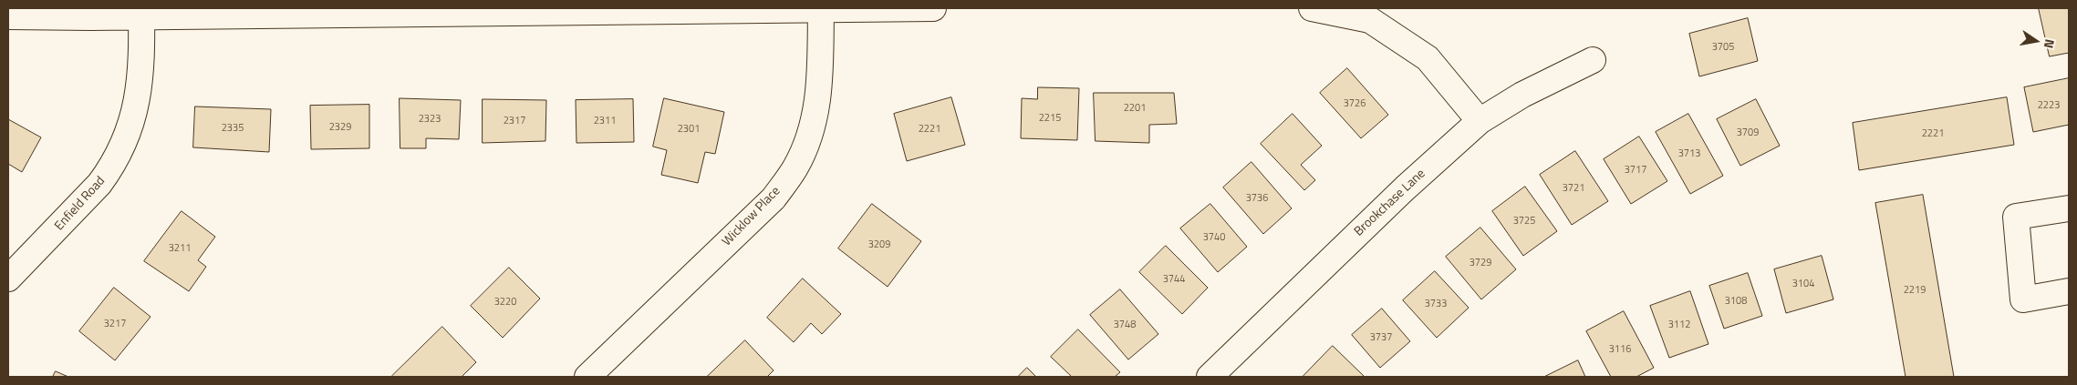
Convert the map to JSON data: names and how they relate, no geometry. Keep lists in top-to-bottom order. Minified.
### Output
{"streets":{"street":["Brookchase Lane","Enfield Road","Wicklow Place"]},"house_numbers":["3705","3726","2223","2201","2215","2323","2317","2311","2329","2335","2301","2221","3709","2221","3713","3717","3721","3736","3725","3740","3209","3211","3729","3744","3104","2219","3108","3220","3733","3217","3748","3112","3737","3116"],"north":"right"}
